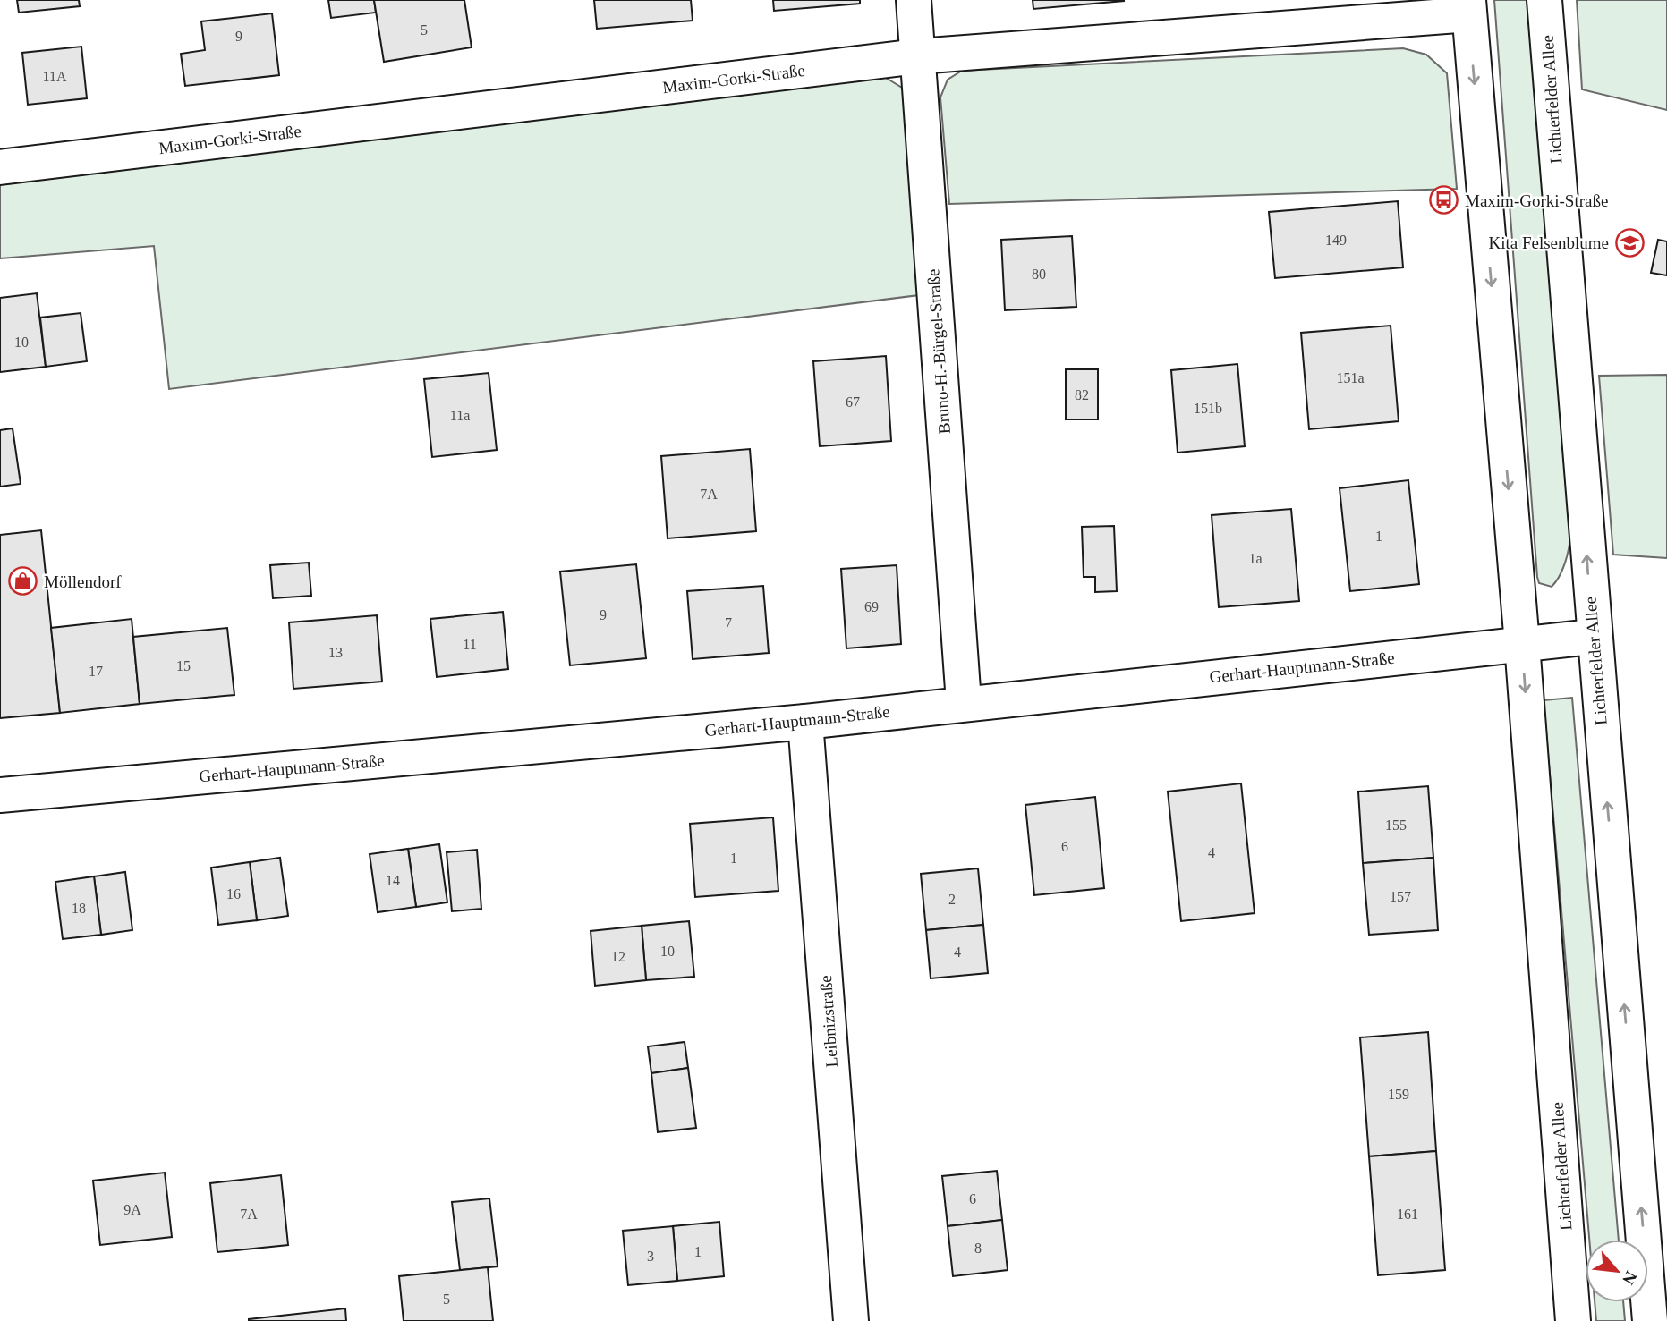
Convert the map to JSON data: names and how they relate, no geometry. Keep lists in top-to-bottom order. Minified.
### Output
{"streets":{"street":["Maxim-Gorki-Straße","Lichterfelder Allee","Bruno-H.-Bürgel-Straße","Gerhart-Hauptmann-Straße","Leibnizstraße"]},"crossings":[["Maxim-Gorki-Straße","Lichterfelder Allee"],["Maxim-Gorki-Straße","Bruno-H.-Bürgel-Straße"],["Lichterfelder Allee","Gerhart-Hauptmann-Straße"],["Bruno-H.-Bürgel-Straße","Gerhart-Hauptmann-Straße"],["Gerhart-Hauptmann-Straße","Leibnizstraße"]],"places":{"bus stop":["Maxim-Gorki-Straße"],"school or university":["Kita Felsenblume"],"shop":["Möllendorf"]},"house_numbers":["5","9","11A","149","80","10","151a","82","67","151b","11a","7A","1","1a","69","9","7","11","13","15","17","155","6","4","1","14","16","157","2","18","10","4","12","159","6","9A","7A","161","8","1","3","5"],"north":"bottom right"}
